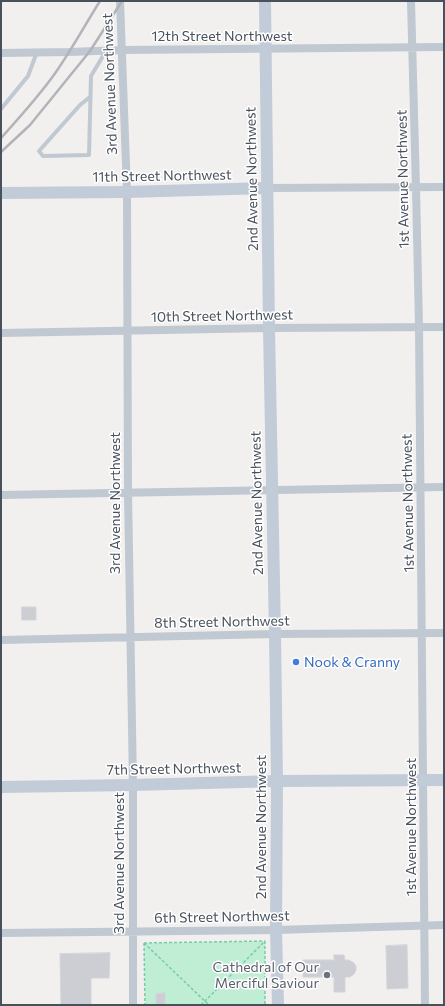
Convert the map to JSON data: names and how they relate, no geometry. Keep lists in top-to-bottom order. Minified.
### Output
{"streets":{"street":["12th Street Northwest","3rd Avenue Northwest","11th Street Northwest","2nd Avenue Northwest","1st Avenue Northwest","10th Street Northwest","8th Street Northwest","7th Street Northwest","6th Street Northwest"]},"crossings":[["12th Street Northwest","3rd Avenue Northwest"],["12th Street Northwest","2nd Avenue Northwest"],["12th Street Northwest","1st Avenue Northwest"],["3rd Avenue Northwest","11th Street Northwest"],["3rd Avenue Northwest","10th Street Northwest"],["3rd Avenue Northwest","8th Street Northwest"],["3rd Avenue Northwest","7th Street Northwest"],["3rd Avenue Northwest","6th Street Northwest"],["11th Street Northwest","2nd Avenue Northwest"],["11th Street Northwest","1st Avenue Northwest"],["2nd Avenue Northwest","10th Street Northwest"],["2nd Avenue Northwest","8th Street Northwest"],["2nd Avenue Northwest","7th Street Northwest"],["2nd Avenue Northwest","6th Street Northwest"],["1st Avenue Northwest","10th Street Northwest"],["1st Avenue Northwest","8th Street Northwest"],["1st Avenue Northwest","7th Street Northwest"],["1st Avenue Northwest","6th Street Northwest"]],"places":["Nook & Cranny","Cathedral of Our Merciful Saviour"]}
